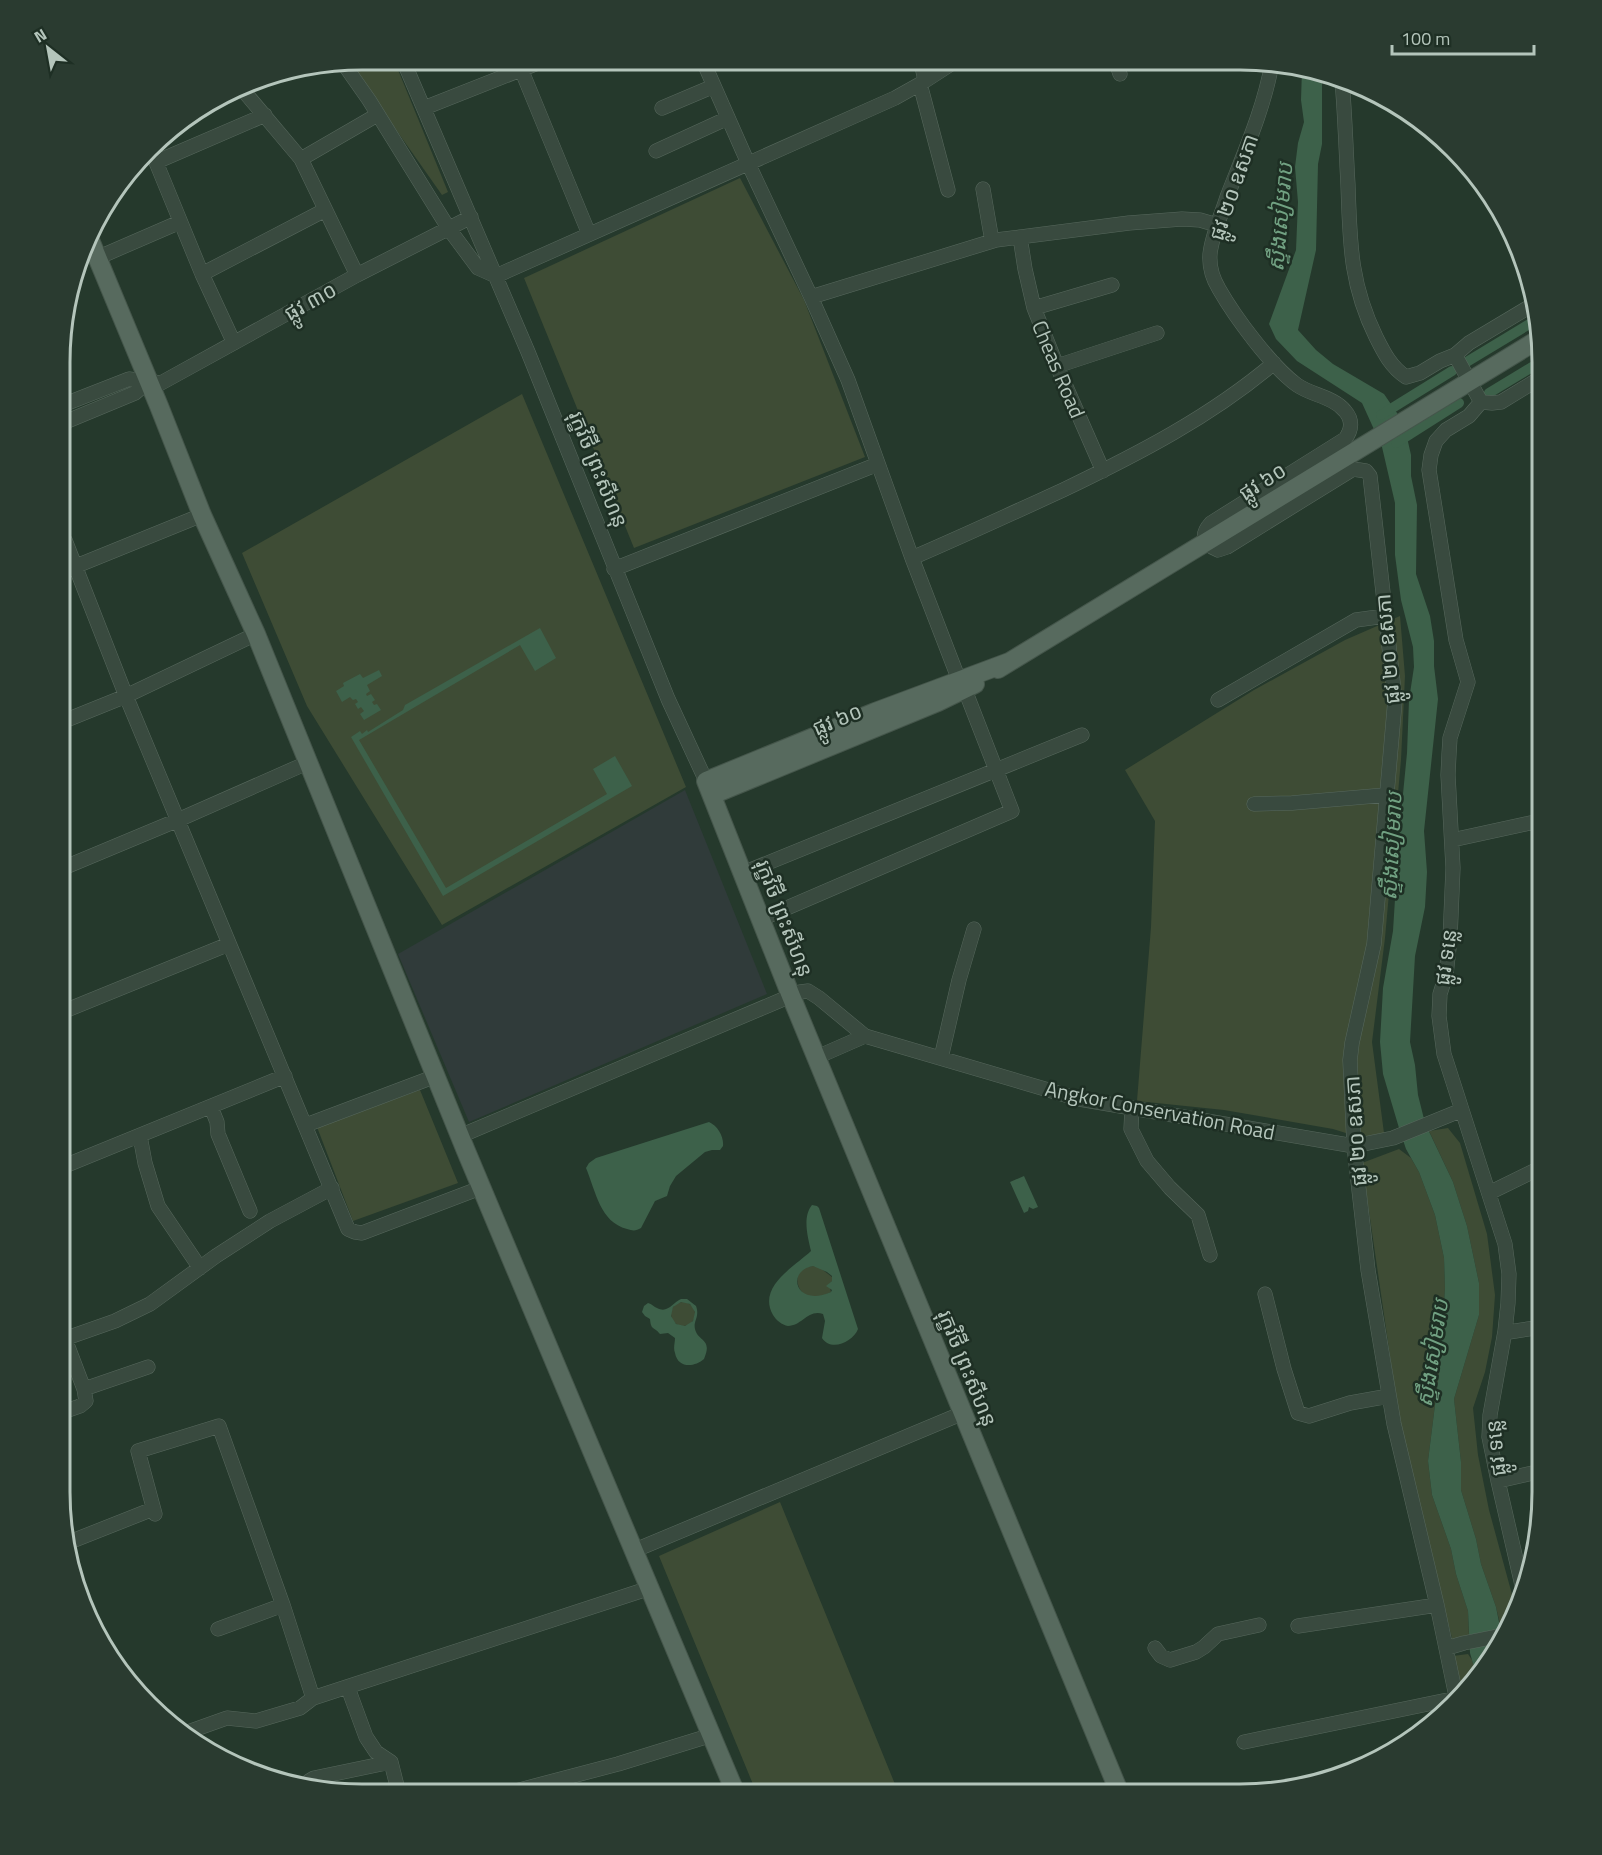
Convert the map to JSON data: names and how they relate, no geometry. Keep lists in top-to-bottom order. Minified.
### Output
{"streets":{"main road":["រុក្ខវិថី ព្រះសីហនុ","ផ្លូវ ៦០"],"street":["ផ្លូវ ២០ ឧសភា","ផ្លូវ ៣០","Cheas Road","ផ្លូវ ទន្លេ","Angkor Conservation Road"]},"crossings":[["ផ្លូវ ២០ ឧសភា","ផ្លូវ ៦០"],["ផ្លូវ ២០ ឧសភា","Angkor Conservation Road"],["ផ្លូវ ៣០","រុក្ខវិថី ព្រះសីហនុ"],["រុក្ខវិថី ព្រះសីហនុ","ផ្លូវ ៦០"]],"water":["ស្ទឹងសៀមរាប"],"scale_bar":"100 m","north":"top left"}
